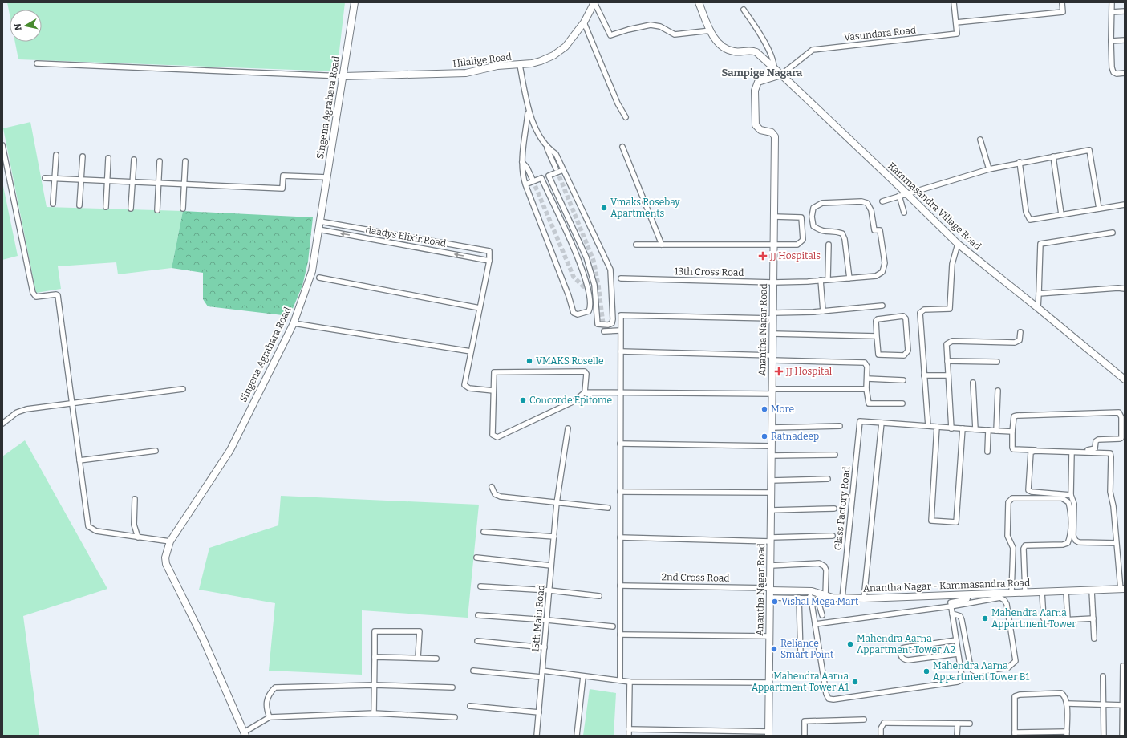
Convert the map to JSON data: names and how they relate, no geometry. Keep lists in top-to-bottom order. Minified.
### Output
{"streets":{"street":["Vasundara Road","Hilalige Road","Singena Agrahara Road","Kammasandra Village Road","daadys Elixir Road","13th Cross Road","Anantha Nagar Road","Glass Factory Road","2nd Cross Road","Anantha Nagar - Kammasandra Road","15th Main Road"]},"crossings":[["Vasundara Road","Kammasandra Village Road"],["Vasundara Road","Anantha Nagar Road"],["Hilalige Road","Singena Agrahara Road"],["Singena Agrahara Road","daadys Elixir Road"],["Kammasandra Village Road","Anantha Nagar Road"],["13th Cross Road","Anantha Nagar Road"],["Anantha Nagar Road","2nd Cross Road"],["Anantha Nagar Road","Anantha Nagar - Kammasandra Road"],["Glass Factory Road","Anantha Nagar - Kammasandra Road"],["2nd Cross Road","Anantha Nagar - Kammasandra Road"]],"districts":["Sampige Nagara"],"places":{"other":["Vmaks Rosebay Apartments","VMAKS Roselle","Concorde Epitome","More","Ratnadeep","Vishal Mega Mart","Mahendra Aarna Appartment Tower","Mahendra Aarna Appartment Tower A2","Reliance Smart Point","Mahendra Aarna Appartment Tower B1","Mahendra Aarna Appartment Tower A1"],"health":["JJ Hospitals","JJ Hospital"]},"north":"left"}
